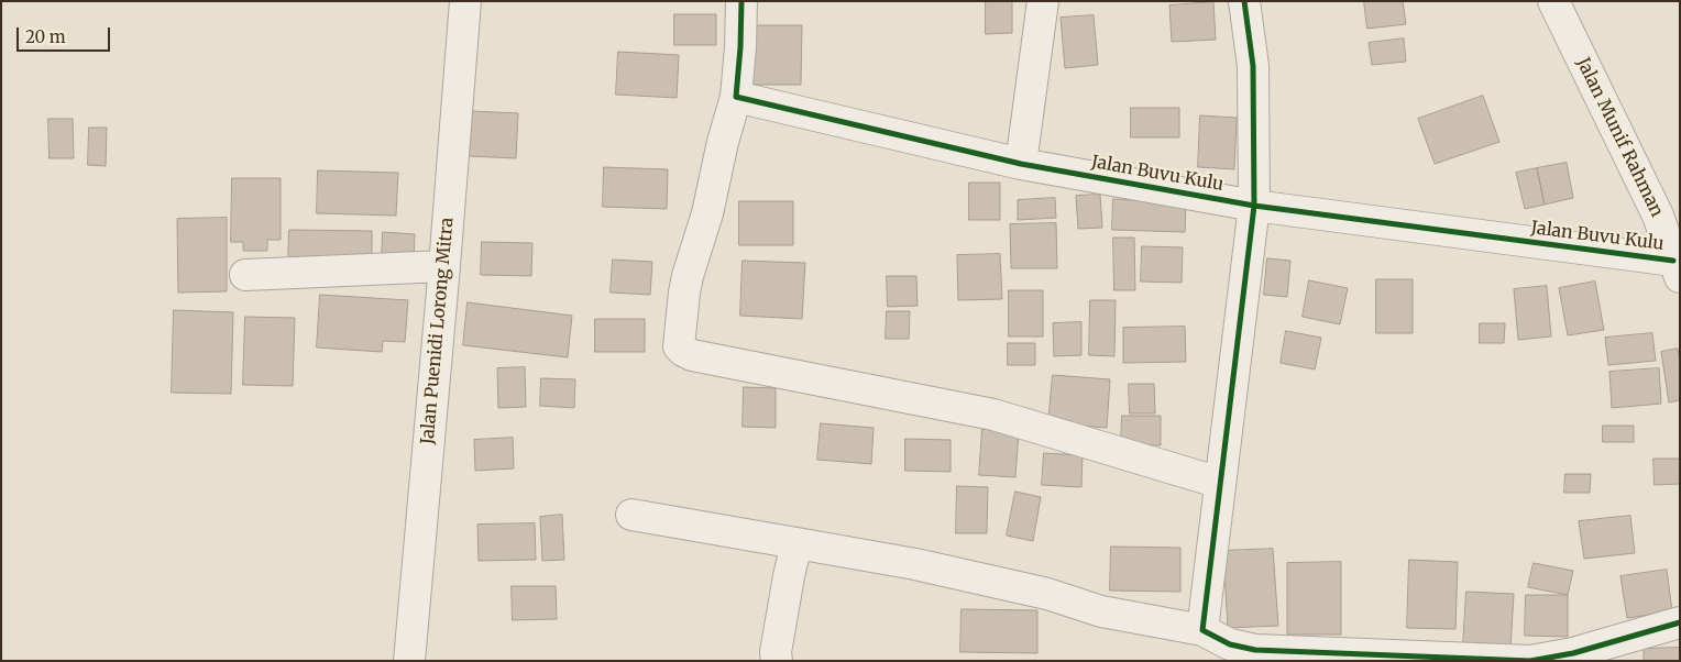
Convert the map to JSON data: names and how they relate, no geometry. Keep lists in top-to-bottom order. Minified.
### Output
{"streets":{"street":["Jalan Munif Rahman","Jalan Buvu Kulu","Jalan Puenidi Lorong Mitra"]},"crossings":[["Jalan Munif Rahman","Jalan Buvu Kulu"]],"scale_bar":"20 m"}
